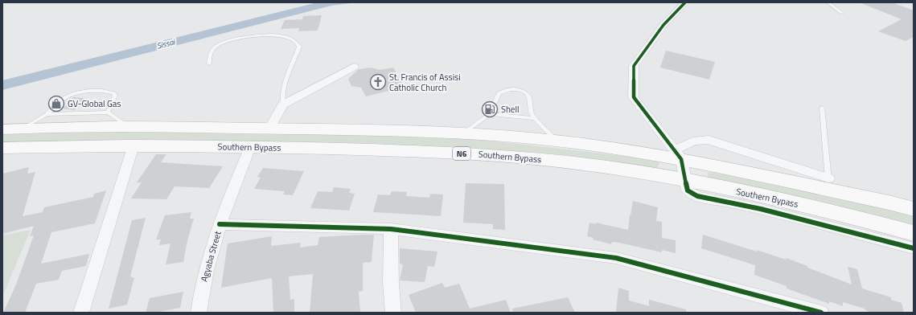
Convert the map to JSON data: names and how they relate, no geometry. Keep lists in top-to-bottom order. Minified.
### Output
{"streets":{"highway":["Southern Bypass","N6"],"street":["Agyaba Street"]},"crossings":[["Southern Bypass","Agyaba Street"]],"water":["Sissai"],"places":{"church":["St. Francis of Assisi Catholic Church"],"shop":["GV-Global Gas"],"fuel station":["Shell"]}}
